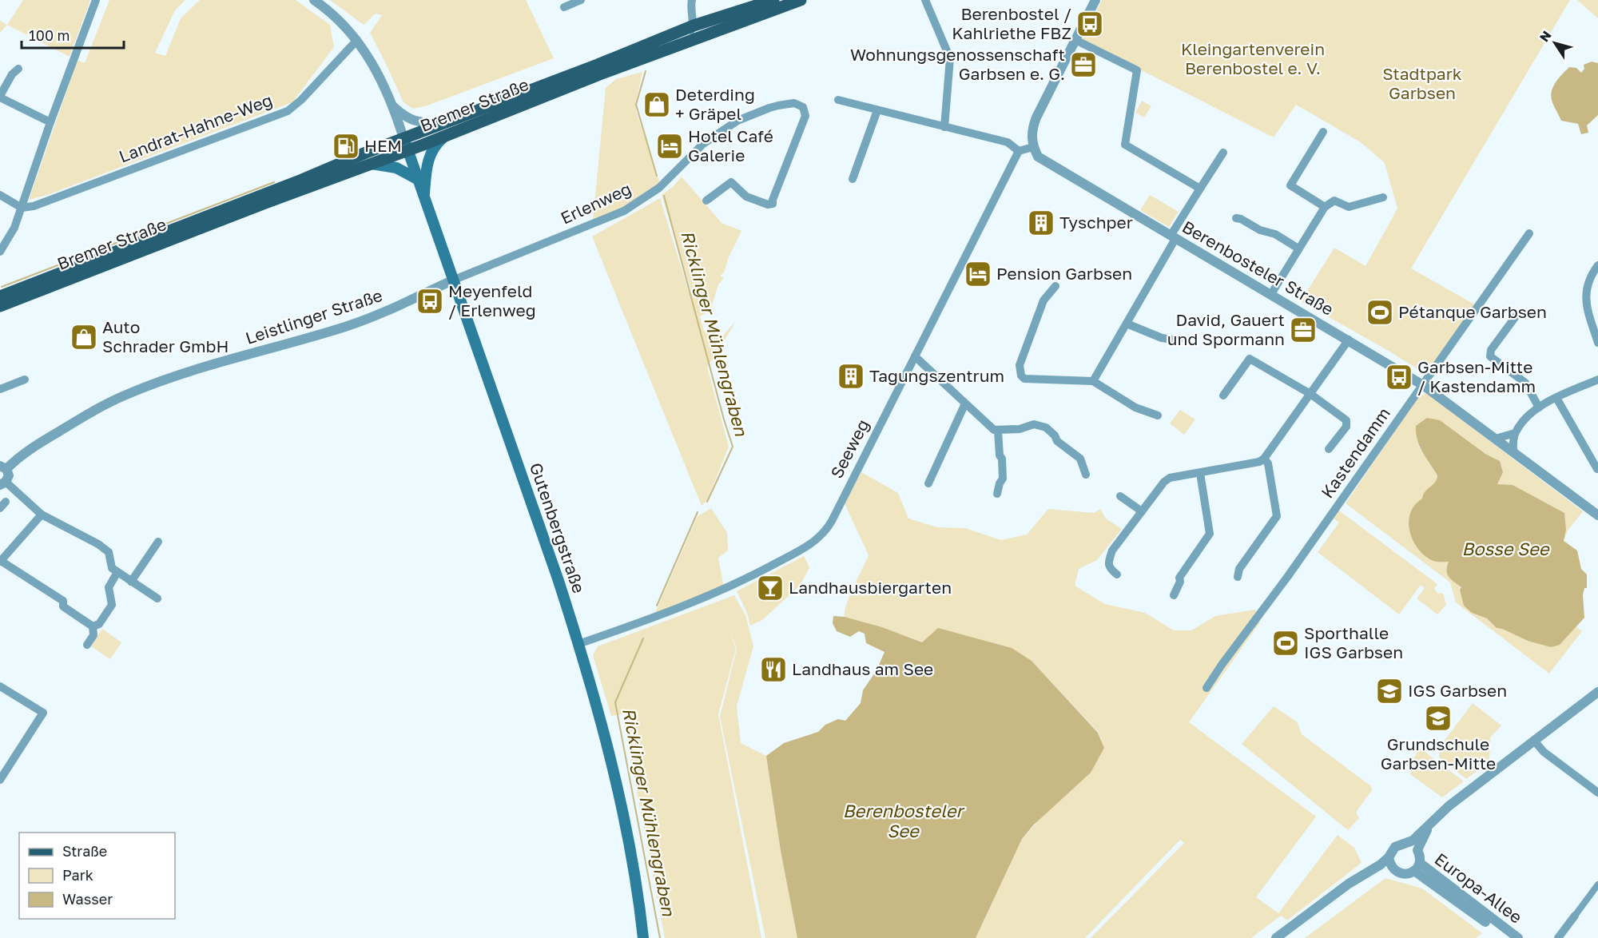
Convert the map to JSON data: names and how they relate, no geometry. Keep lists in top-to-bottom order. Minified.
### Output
{"streets":{"main road":["Bremer Straße","Gutenbergstraße"],"street":["Landrat-Hahne-Weg","Erlenweg","Berenbosteler Straße","Leistlinger Straße","Seeweg","Kastendamm","Europa-Allee"]},"crossings":[["Bremer Straße","Gutenbergstraße"],["Erlenweg","Leistlinger Straße"],["Erlenweg","Gutenbergstraße"],["Berenbosteler Straße","Kastendamm"],["Leistlinger Straße","Gutenbergstraße"],["Seeweg","Gutenbergstraße"]],"water":["Ricklinger Mühlengraben","Bosse See","Berenbosteler See"],"parks":["Kleingartenverein Berenbostel e. V.","Stadtpark Garbsen"],"places":{"bus stop":["Berenbostel / Kahlriethe FBZ","Meyenfeld / Erlenweg","Garbsen-Mitte / Kastendamm"],"office":["Wohnungsgenossenschaft Garbsen e. G.","David, Gauert und Spormann"],"shop":["Deterding + Gräpel","Auto Schrader GmbH"],"fuel station":["HEM"],"hotel":["Hotel Café Galerie","Pension Garbsen"],"building":["Tyschper","Tagungszentrum"],"sports":["Pétanque Garbsen","Sporthalle IGS Garbsen"],"bar":["Landhausbiergarten"],"restaurant":["Landhaus am See"],"school or university":["IGS Garbsen","Grundschule Garbsen-Mitte"]},"legend":["Straße","Park","Wasser"],"scale_bar":"100 m","north":"top left"}
